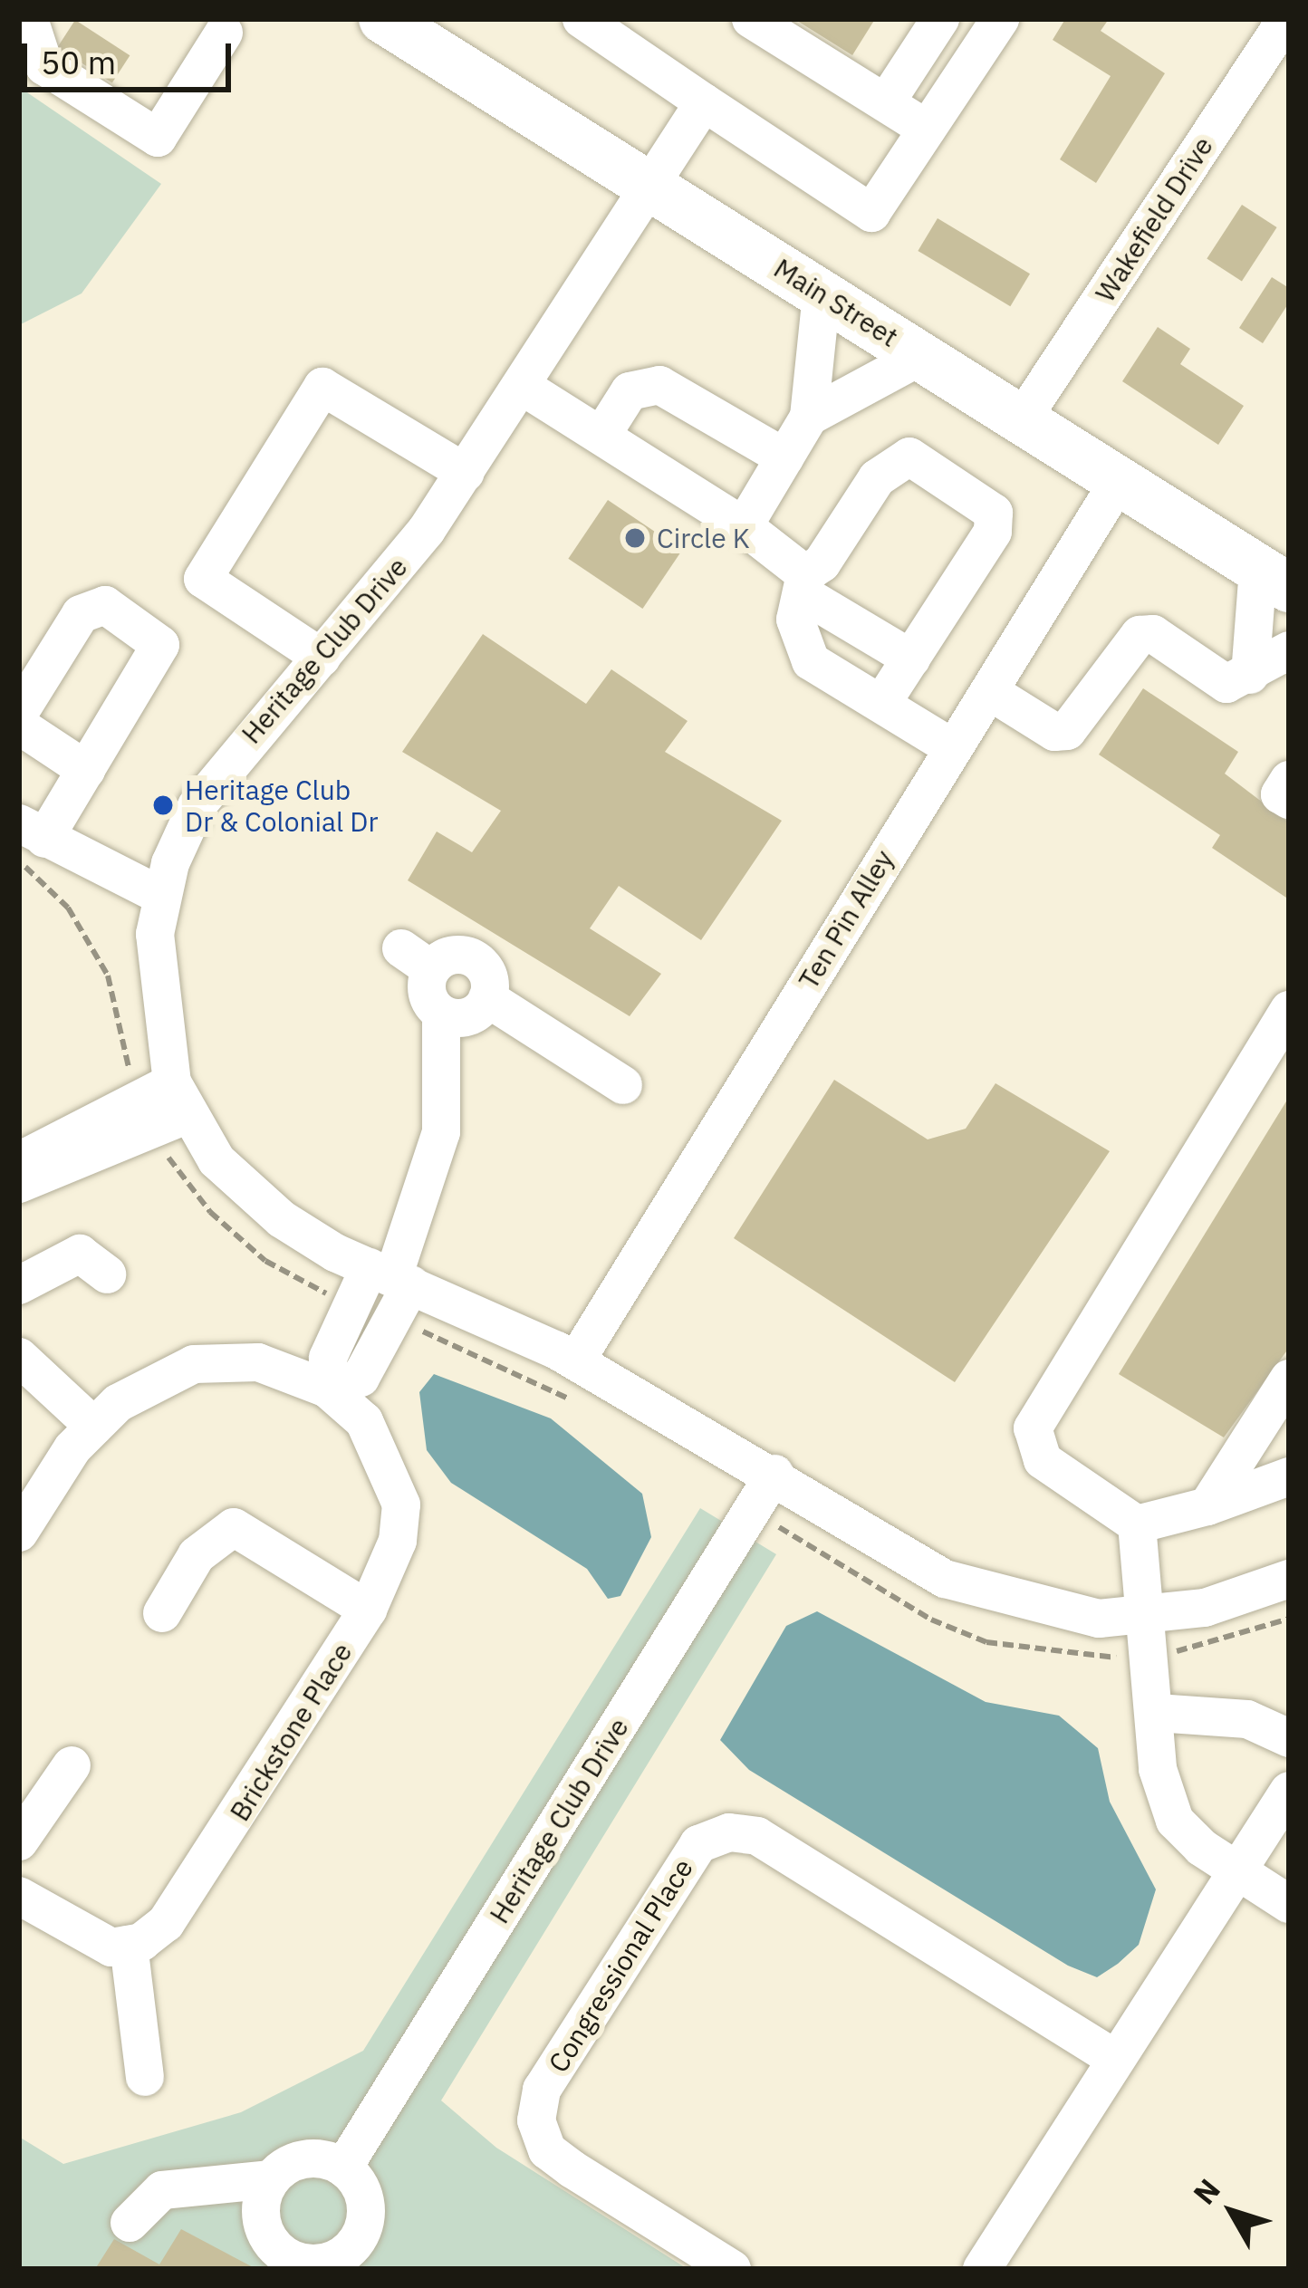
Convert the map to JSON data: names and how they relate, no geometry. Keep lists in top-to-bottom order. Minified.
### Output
{"streets":{"main road":["Main Street"],"street":["Wakefield Drive","Heritage Club Drive","Ten Pin Alley","Brickstone Place","Congressional Place"]},"crossings":[["Wakefield Drive","Main Street"],["Main Street","Heritage Club Drive"],["Main Street","Ten Pin Alley"],["Heritage Club Drive","Ten Pin Alley"]],"places":["Circle K","Heritage Club Dr & Colonial Dr"],"scale_bar":"50 m","north":"top left"}
